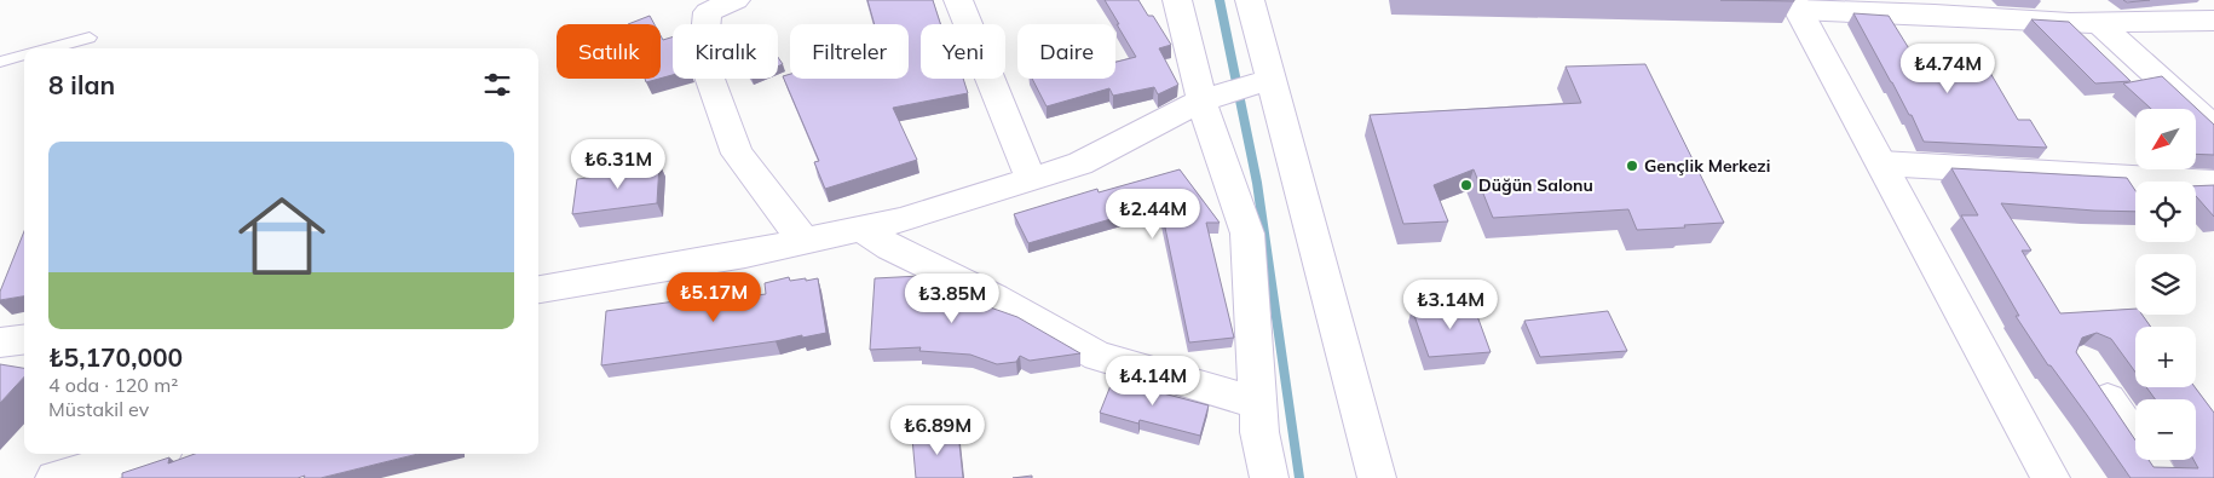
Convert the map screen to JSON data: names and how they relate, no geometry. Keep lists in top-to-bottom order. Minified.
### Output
{"places":["Gençlik Merkezi","Düğün Salonu"],"north":"bottom left","page":{"chip":["Satılık","Kiralık","Filtreler","Yeni","Daire"],"price":["₺4.74M","₺6.31M","₺2.44M","₺5.17M","₺3.85M","₺3.14M","₺4.14M","₺6.89M"],"heading":"8 ilan","map_buttons":["+","−"],"list":[{"name":"₺5,170,000","note":"4 oda · 120 m² · Müstakil ev"}]}}
